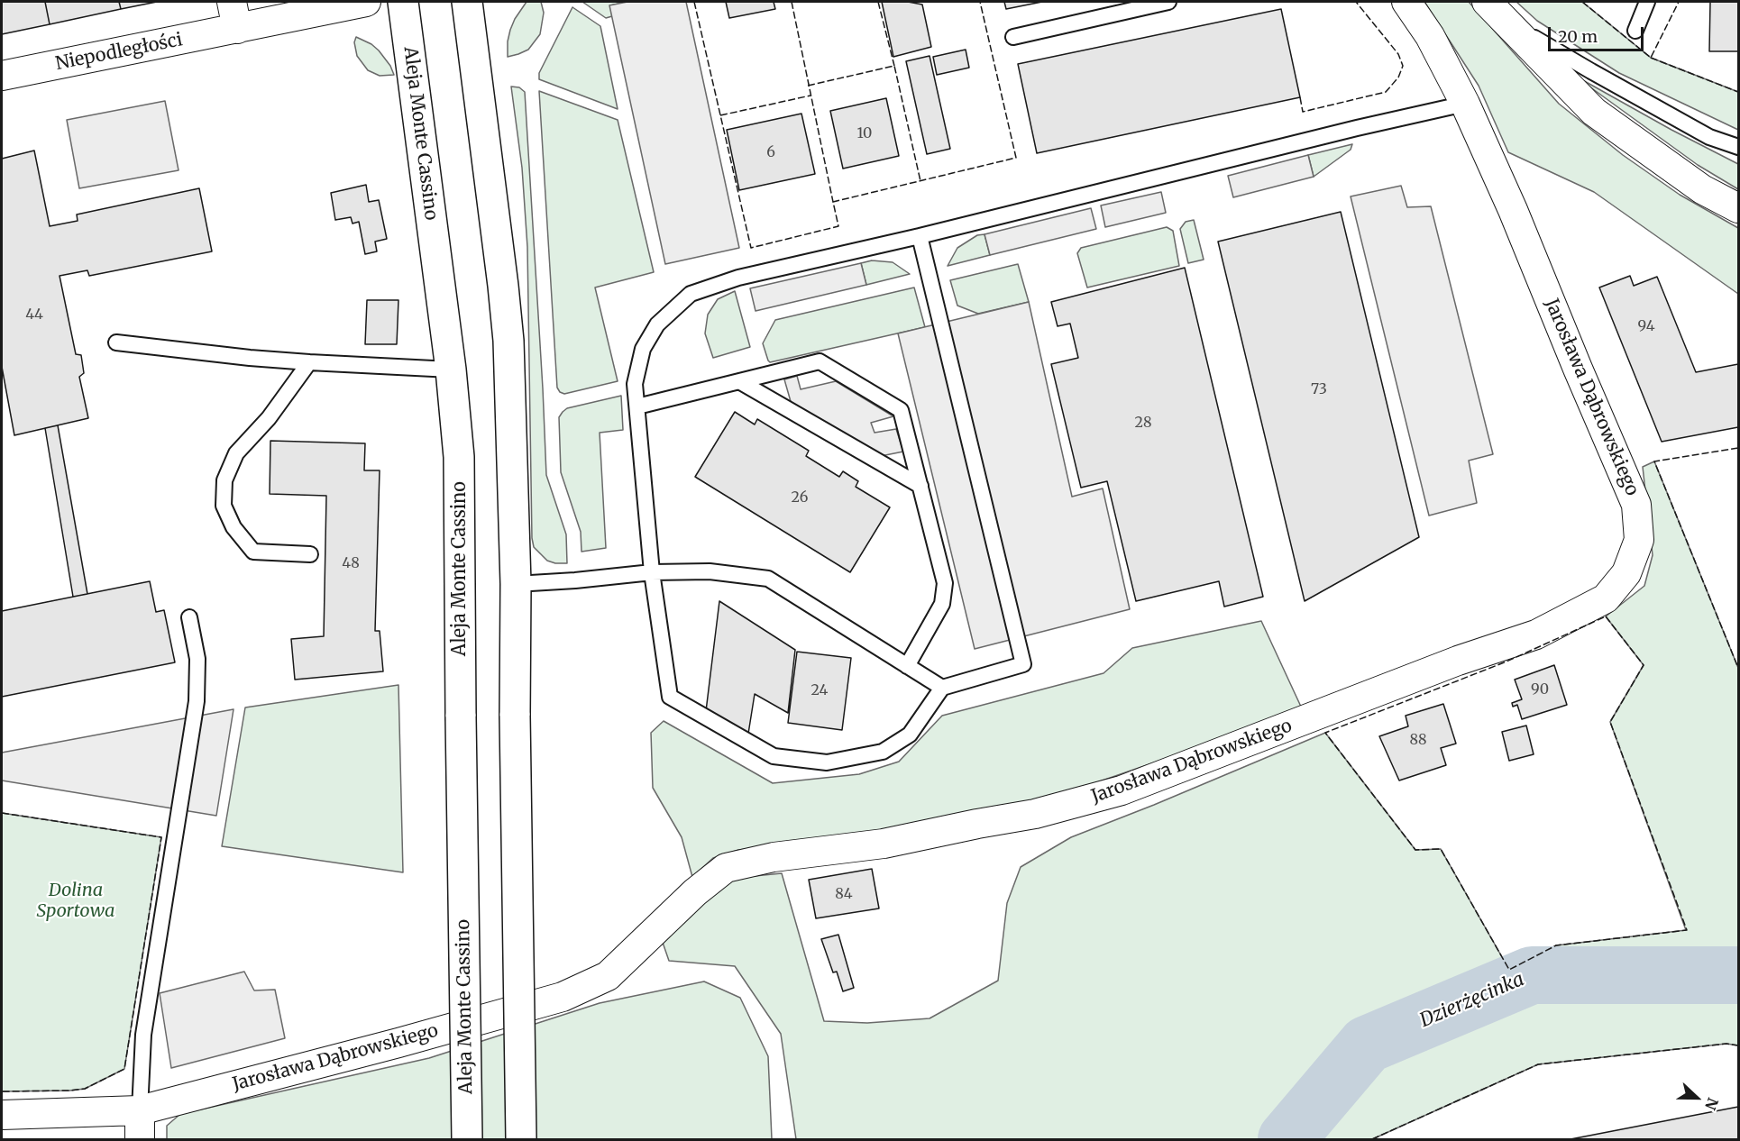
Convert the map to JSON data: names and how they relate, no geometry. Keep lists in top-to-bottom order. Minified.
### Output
{"streets":{"street":["Niepodległości","Aleja Monte Cassino","Jarosława Dąbrowskiego"]},"water":["Dzierżęcinka"],"parks":["Dolina Sportowa"],"house_numbers":["10","6","44","94","73","28","26","48","90","24","88","84"],"scale_bar":"20 m","north":"right"}
